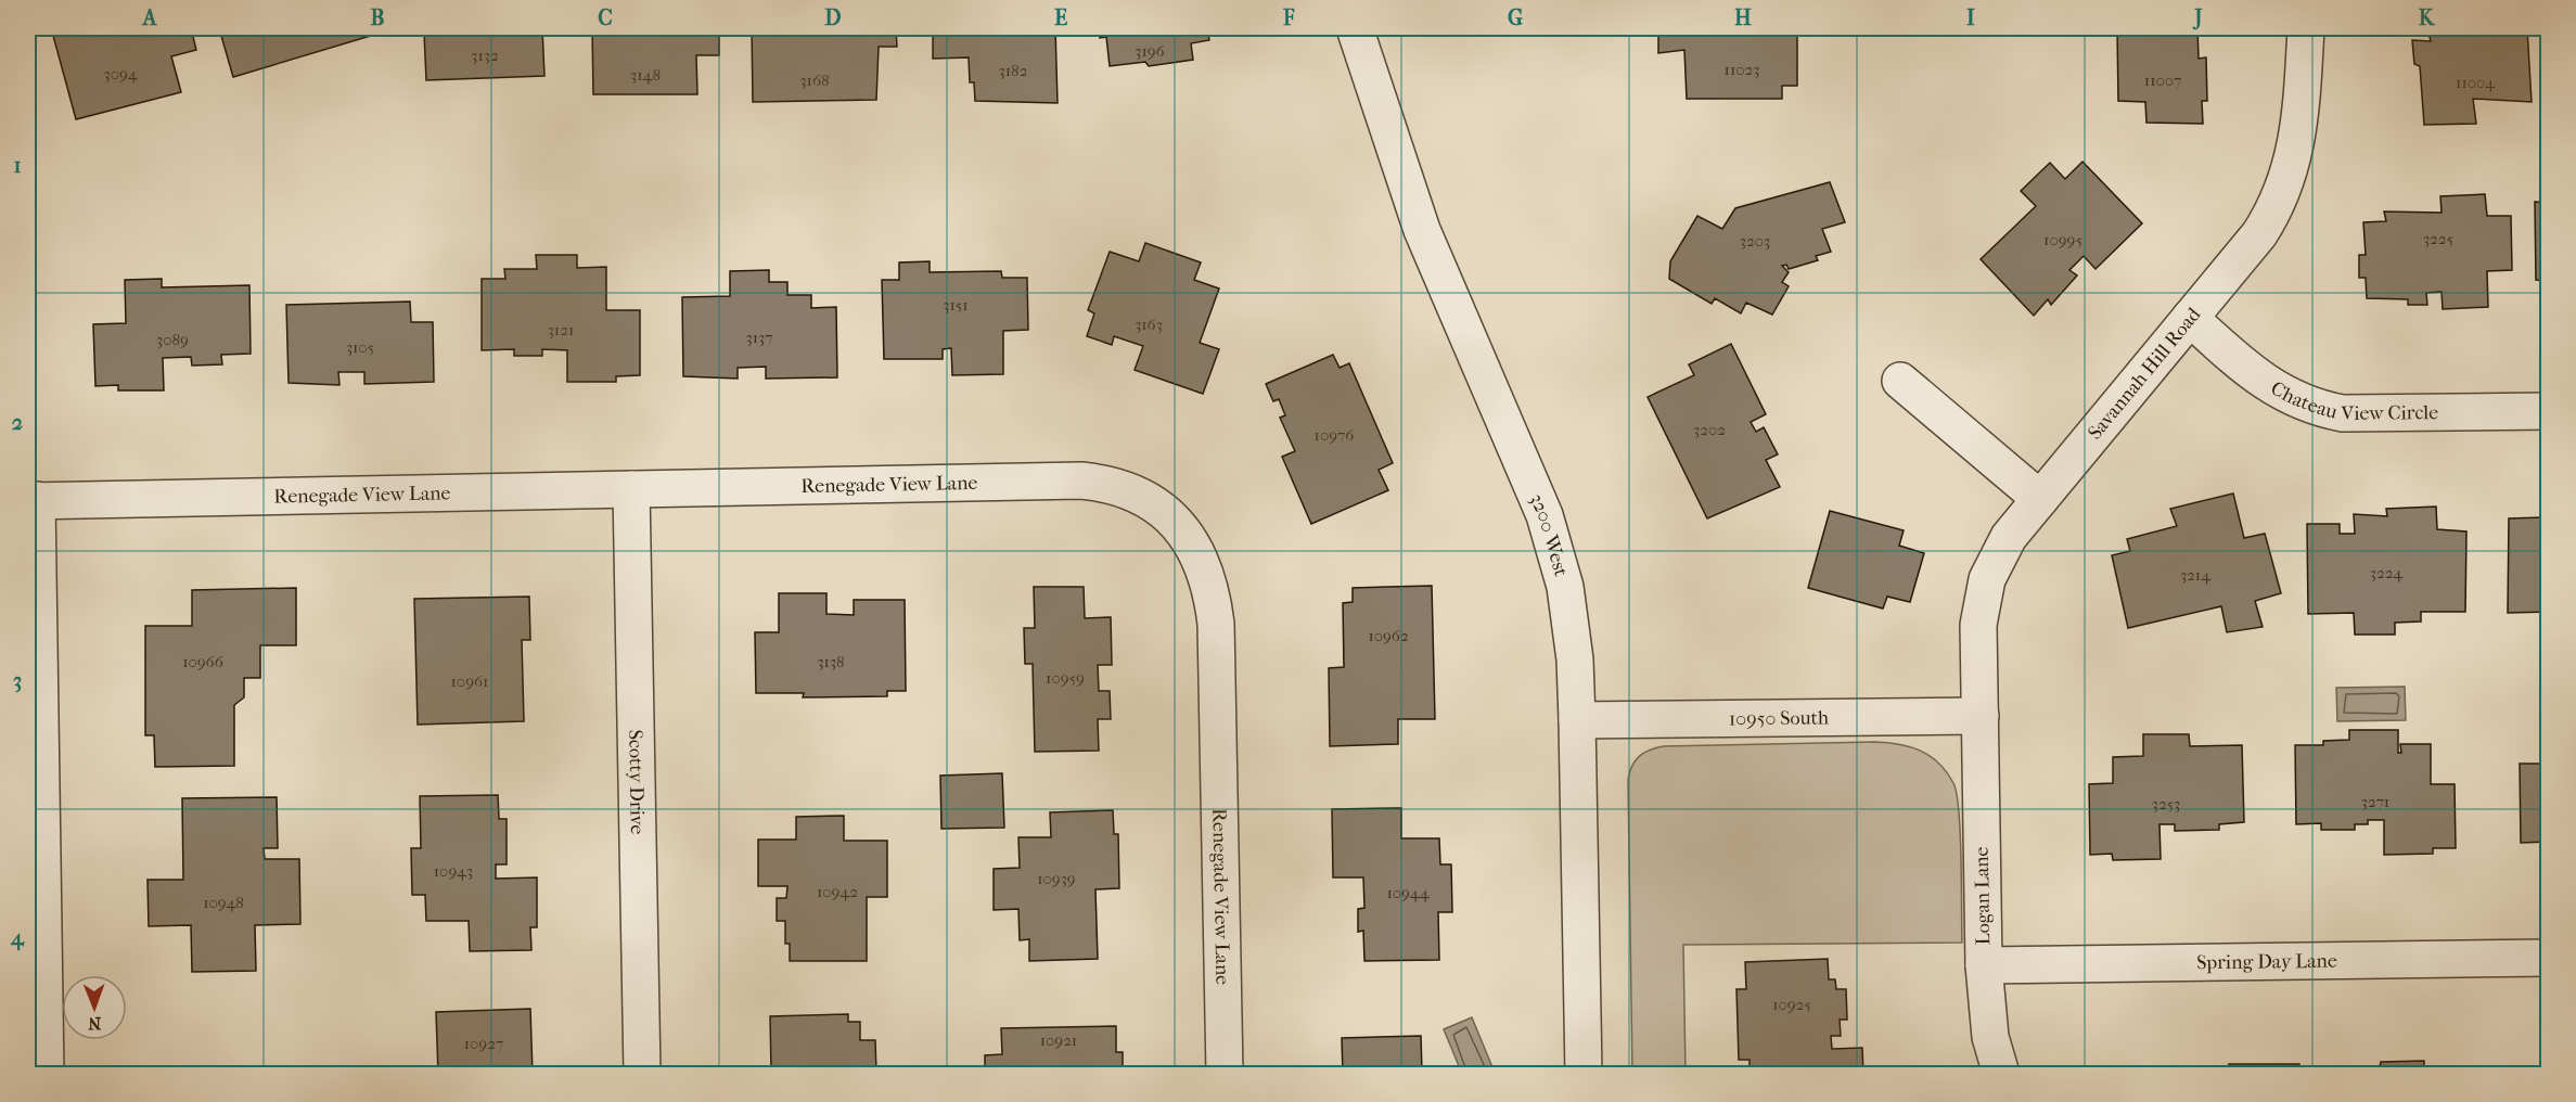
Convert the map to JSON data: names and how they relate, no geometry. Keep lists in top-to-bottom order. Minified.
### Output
{"streets":{"street":["Savannah Hill Road","Chateau View Circle","Renegade View Lane","3200 West","10950 South","Scotty Drive","Logan Lane","Spring Day Lane"]},"crossings":[["Savannah Hill Road","Chateau View Circle"],["Savannah Hill Road","10950 South"],["Savannah Hill Road","Logan Lane"],["Renegade View Lane","Scotty Drive"],["3200 West","10950 South"],["10950 South","Logan Lane"],["Logan Lane","Spring Day Lane"]],"house_numbers":["3196","3132","11023","3182","3094","3148","3168","11007","11004","3225","10995","3203","3151","3163","3121","3137","3089","3105","3202","10976","3224","3214","10962","10966","3138","10959","10961","3271","3253","10943","10939","10942","10944","10948","10925","10921","10927"],"north":"bottom","grid":{"columns":["A","B","C","D","E","F","G","H","I","J","K"],"rows":["1","2","3","4"]}}
